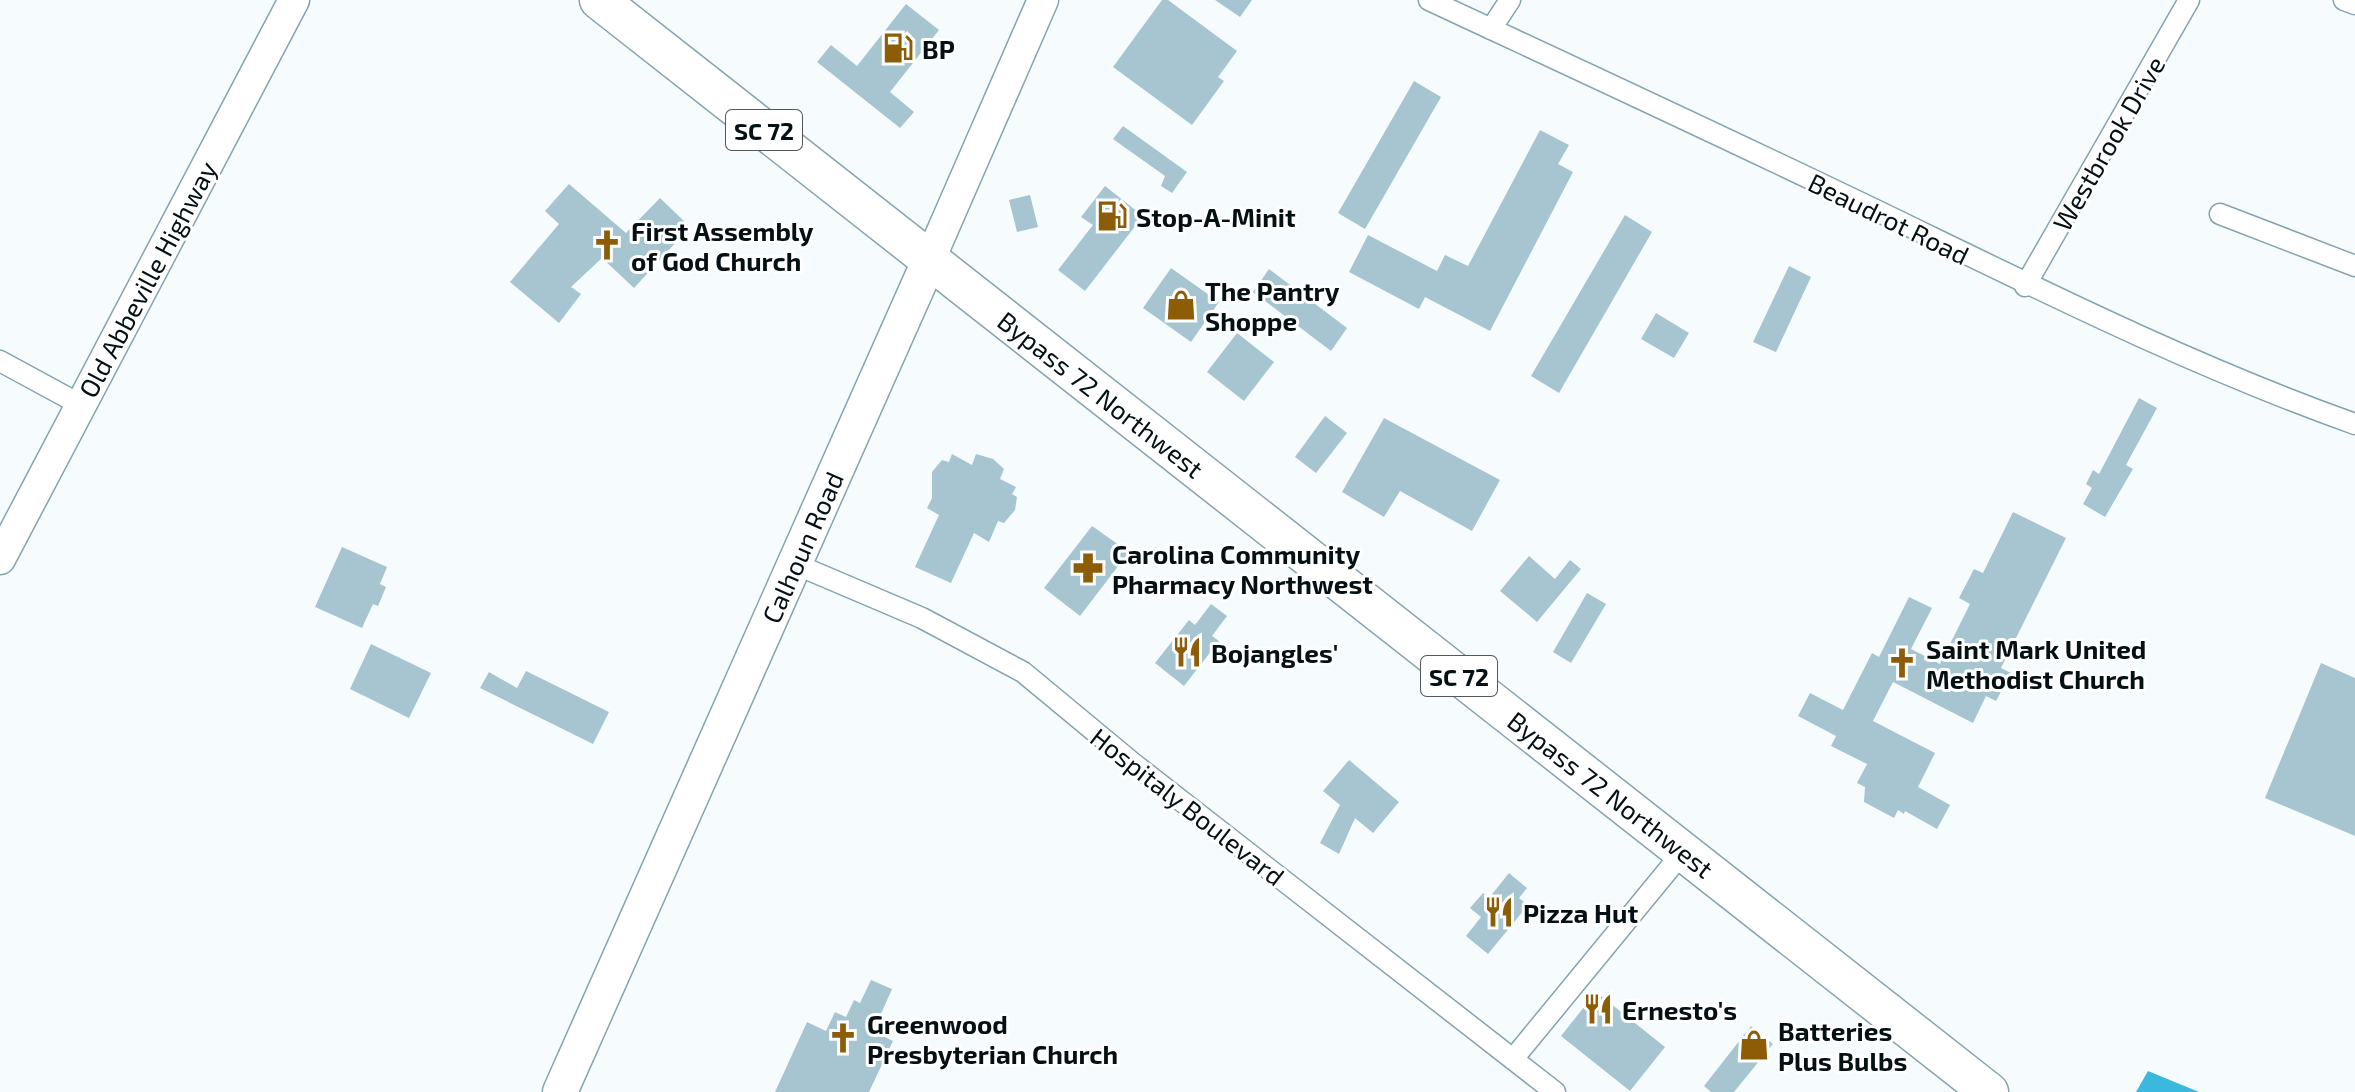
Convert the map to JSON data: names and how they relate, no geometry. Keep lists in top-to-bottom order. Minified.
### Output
{"streets":{"highway":["SC 72","Bypass 72 Northwest"],"main road":["Calhoun Road"],"street":["Westbrook Drive","Beaudrot Road","Old Abbeville Highway","Hospitaly Boulevard"]},"crossings":[["SC 72","Bypass 72 Northwest"],["SC 72","Calhoun Road"],["Westbrook Drive","Beaudrot Road"],["Bypass 72 Northwest","Calhoun Road"],["Calhoun Road","Hospitaly Boulevard"]],"places":{"fuel station":["BP","Stop-A-Minit"],"church":["First Assembly of God Church","Saint Mark United Methodist Church","Greenwood Presbyterian Church"],"shop":["The Pantry Shoppe","Batteries Plus Bulbs"],"pharmacy":["Carolina Community Pharmacy Northwest"],"restaurant":["Bojangles'","Pizza Hut","Ernesto's"]}}
